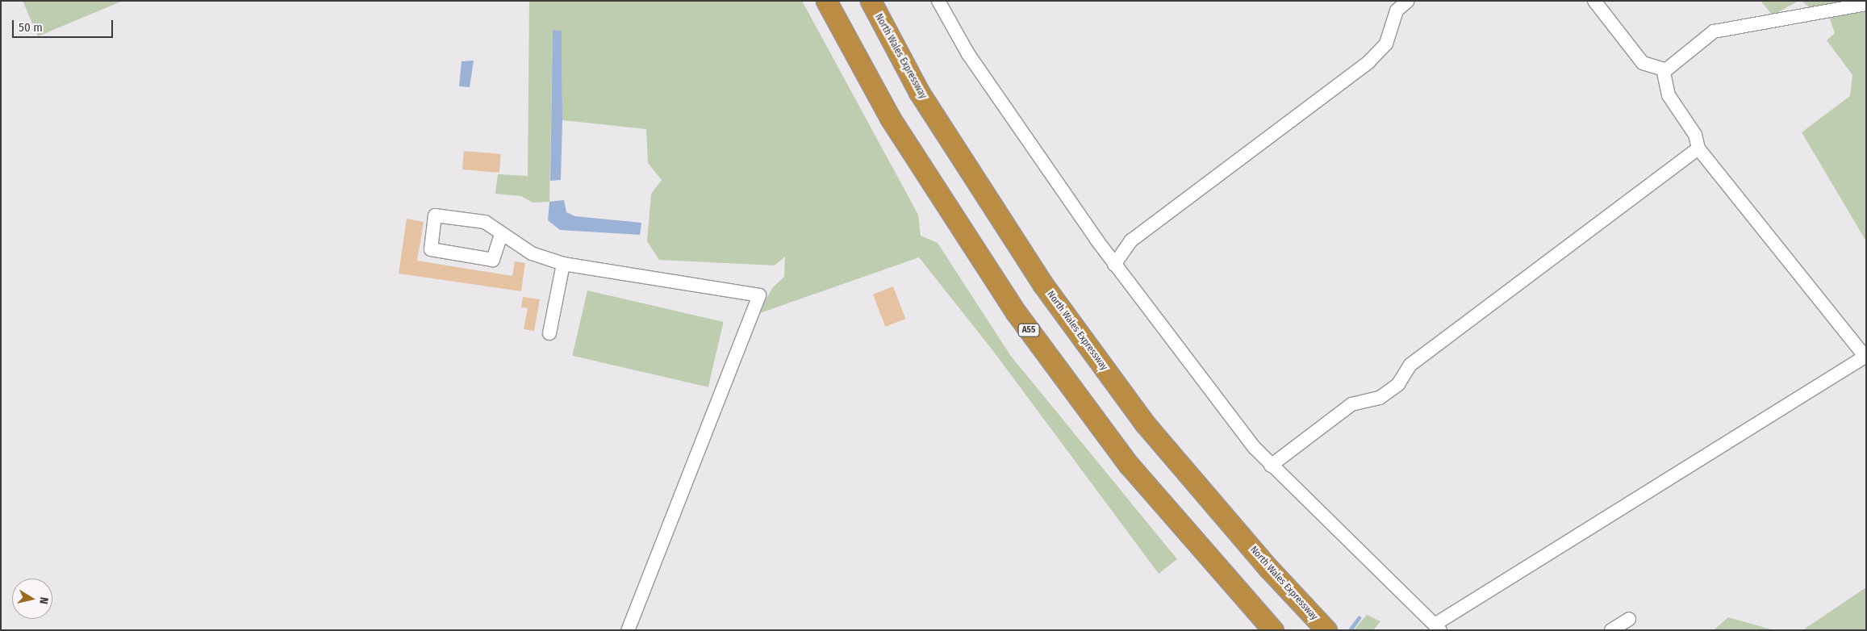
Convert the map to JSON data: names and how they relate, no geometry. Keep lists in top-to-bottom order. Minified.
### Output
{"streets":{"highway":["North Wales Expressway","A55"]},"scale_bar":"50 m","north":"right"}
